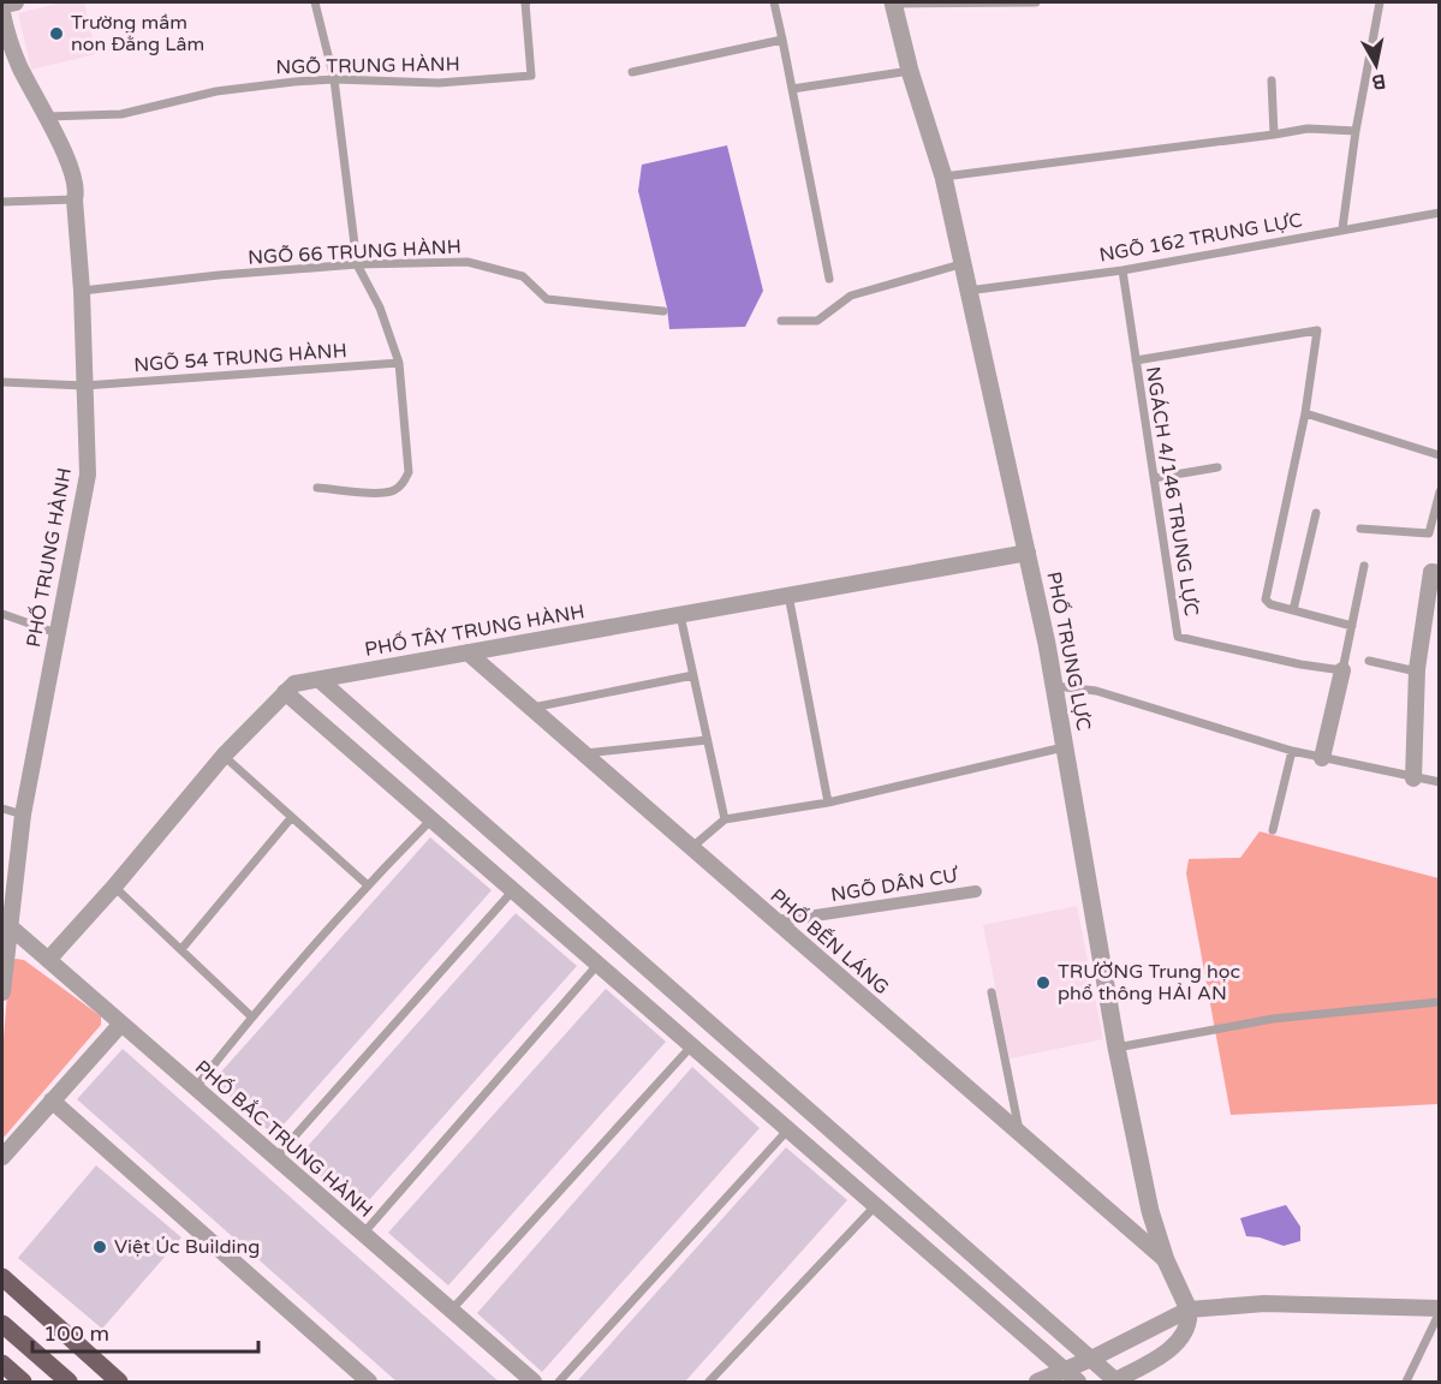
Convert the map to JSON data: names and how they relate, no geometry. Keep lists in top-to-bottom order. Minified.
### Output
{"streets":{"street":["PHỐ TRUNG HÀNH","PHỐ TÂY TRUNG HÀNH","PHỐ TRUNG LỰC","NGÕ DÂN CƯ","PHỐ BẾN LÁNG","PHỐ BẮC TRUNG HÀNH"],"lane":["NGÕ TRUNG HÀNH","NGÕ 162 TRUNG LỰC","NGÕ 66 TRUNG HÀNH","NGÕ 54 TRUNG HÀNH","NGÁCH 4/146 TRUNG LỰC"]},"crossings":[["NGÕ TRUNG HÀNH","PHỐ TRUNG HÀNH"],["NGÕ 162 TRUNG LỰC","NGÁCH 4/146 TRUNG LỰC"],["NGÕ 162 TRUNG LỰC","PHỐ TRUNG LỰC"],["NGÕ 66 TRUNG HÀNH","PHỐ TRUNG HÀNH"],["NGÕ 54 TRUNG HÀNH","PHỐ TRUNG HÀNH"],["PHỐ TRUNG HÀNH","PHỐ BẮC TRUNG HÀNH"],["PHỐ TÂY TRUNG HÀNH","PHỐ TRUNG LỰC"],["PHỐ TÂY TRUNG HÀNH","PHỐ BẾN LÁNG"],["PHỐ TÂY TRUNG HÀNH","PHỐ BẮC TRUNG HÀNH"],["PHỐ TRUNG LỰC","PHỐ BẾN LÁNG"],["NGÕ DÂN CƯ","PHỐ BẾN LÁNG"]],"places":["Trường mầm non Đằng Lâm","TRƯỜNG Trung học phổ thông HẢI AN","Việt Úc Building"],"scale_bar":"100 m","north":"bottom"}
